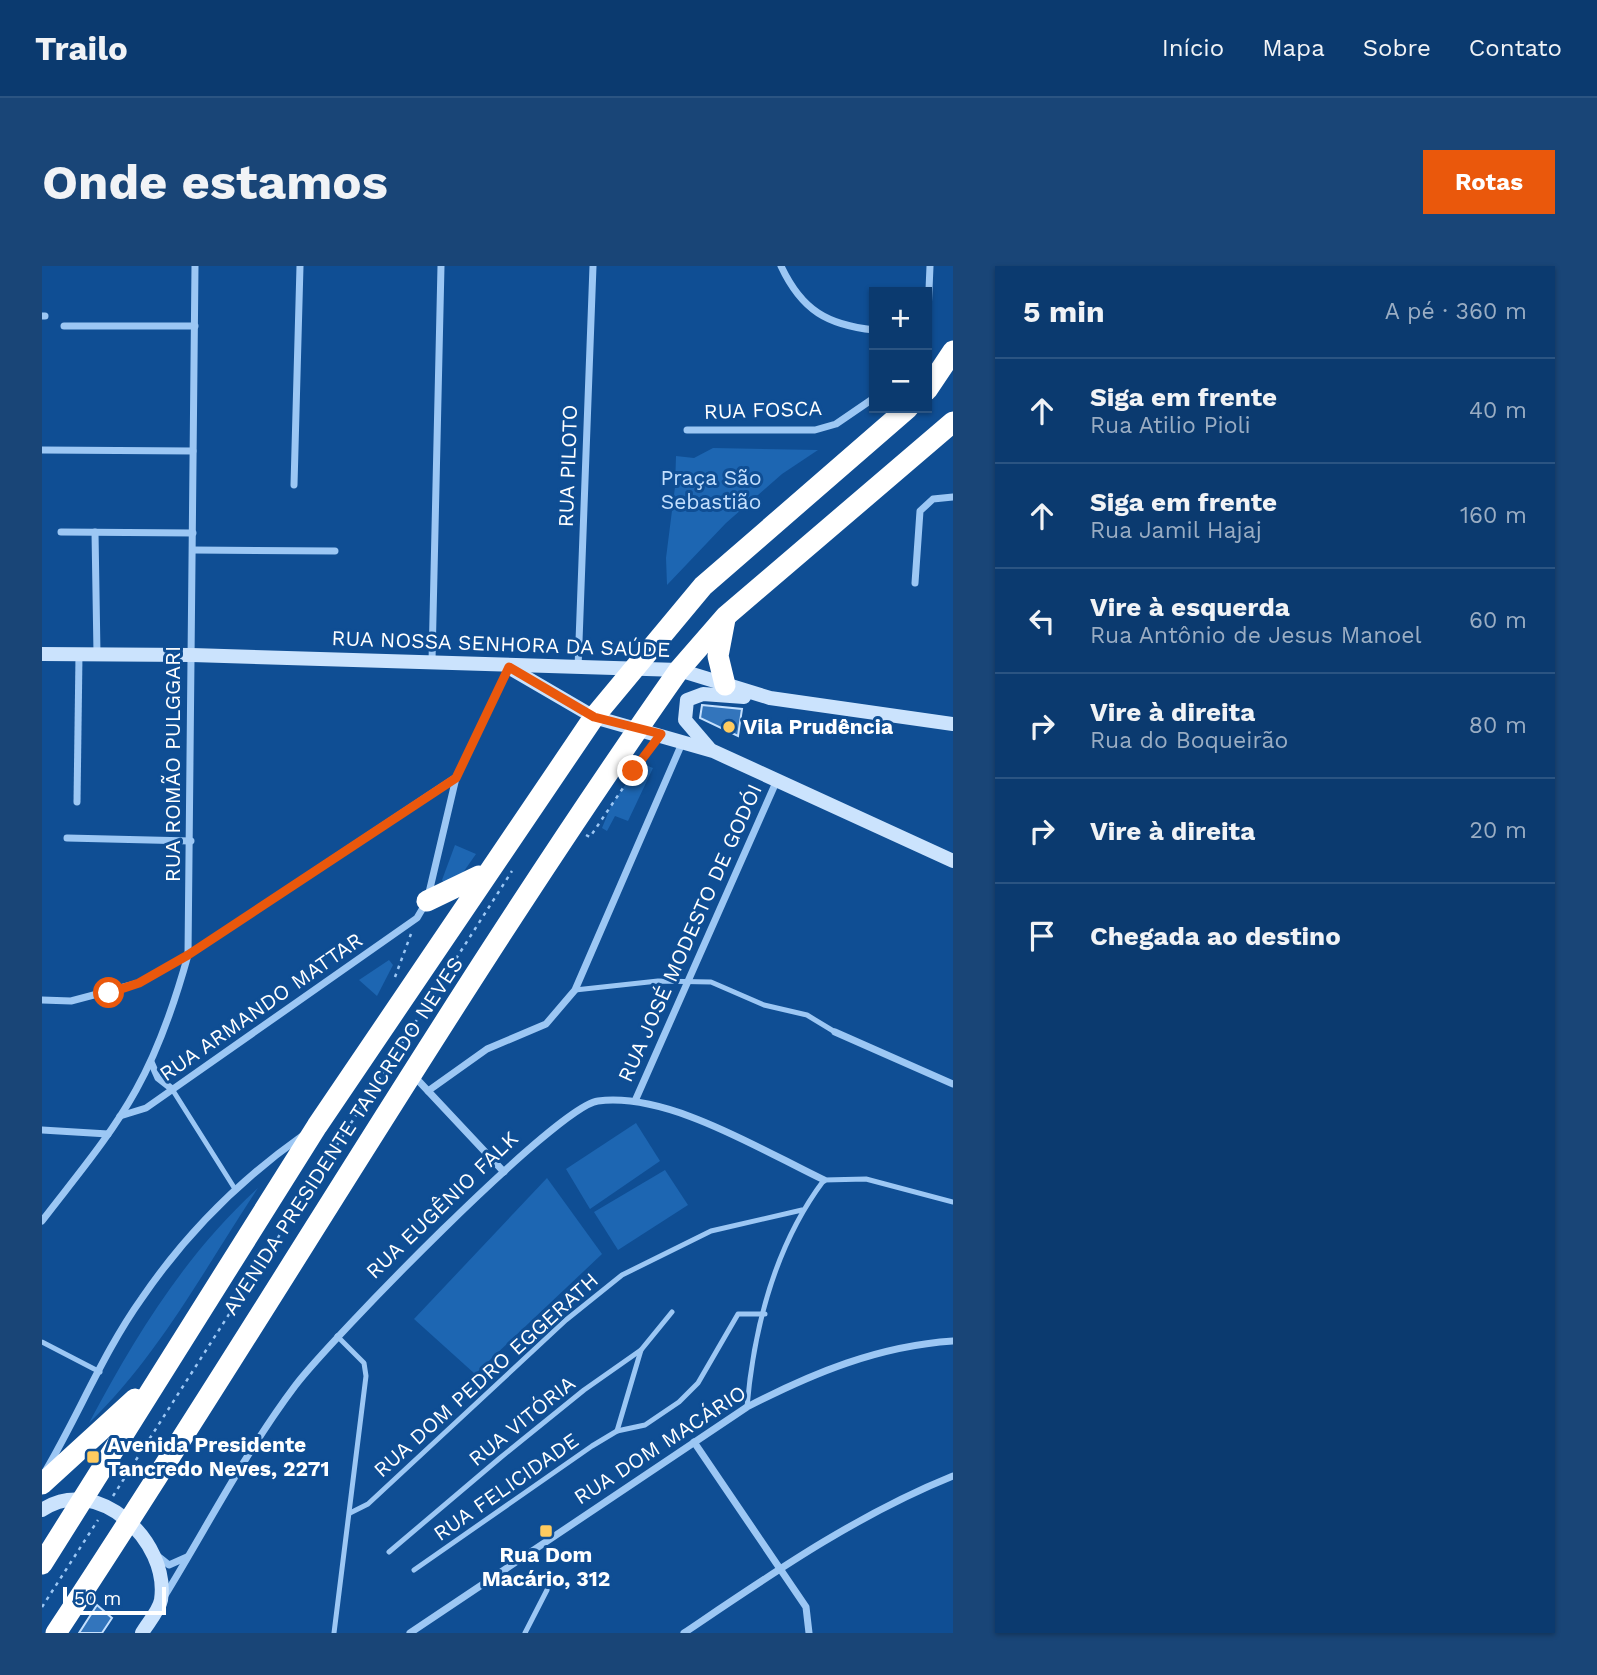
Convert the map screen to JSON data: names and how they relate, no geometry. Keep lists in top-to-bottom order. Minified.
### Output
{"streets":{"highway":["AVENIDA PRESIDENTE TANCREDO NEVES"],"main road":["RUA NOSSA SENHORA DA SAÚDE","RUA EUGÊNIO FALK"],"street":["RUA FOSCA","RUA PILOTO","RUA ROMÃO PULGGARI","RUA JOSÉ MODESTO DE GODÓI","RUA ARMANDO MATTAR","RUA DOM MACÁRIO"],"lane":["RUA DOM PEDRO EGGERATH","RUA VITÓRIA","RUA FELICIDADE"]},"crossings":[["RUA PILOTO","RUA NOSSA SENHORA DA SAÚDE"],["RUA NOSSA SENHORA DA SAÚDE","RUA ROMÃO PULGGARI"],["RUA NOSSA SENHORA DA SAÚDE","AVENIDA PRESIDENTE TANCREDO NEVES"],["RUA ROMÃO PULGGARI","RUA ARMANDO MATTAR"],["RUA JOSÉ MODESTO DE GODÓI","RUA EUGÊNIO FALK"]],"parks":["Praça São Sebastião"],"places":{"other":["Vila Prudência"],"transit":["Avenida Presidente Tancredo Neves, 2271","Rua Dom Macário, 312"]},"scale_bar":"50 m","page":{"header":"Trailo","nav":["Início","Mapa","Sobre","Contato"],"buttons":"Rotas","title":"Onde estamos","heading":["5 min","A pé · 360 m"],"map_buttons":["+","−"],"list":[["Siga em frente","Rua Atilio Pioli","40 m"],["Siga em frente","Rua Jamil Hajaj","160 m"],["Vire à esquerda","Rua Antônio de Jesus Manoel","60 m"],["Vire à direita","Rua do Boqueirão","80 m"],["Vire à direita","20 m"],"Chegada ao destino"],"scale":"50 m"}}
